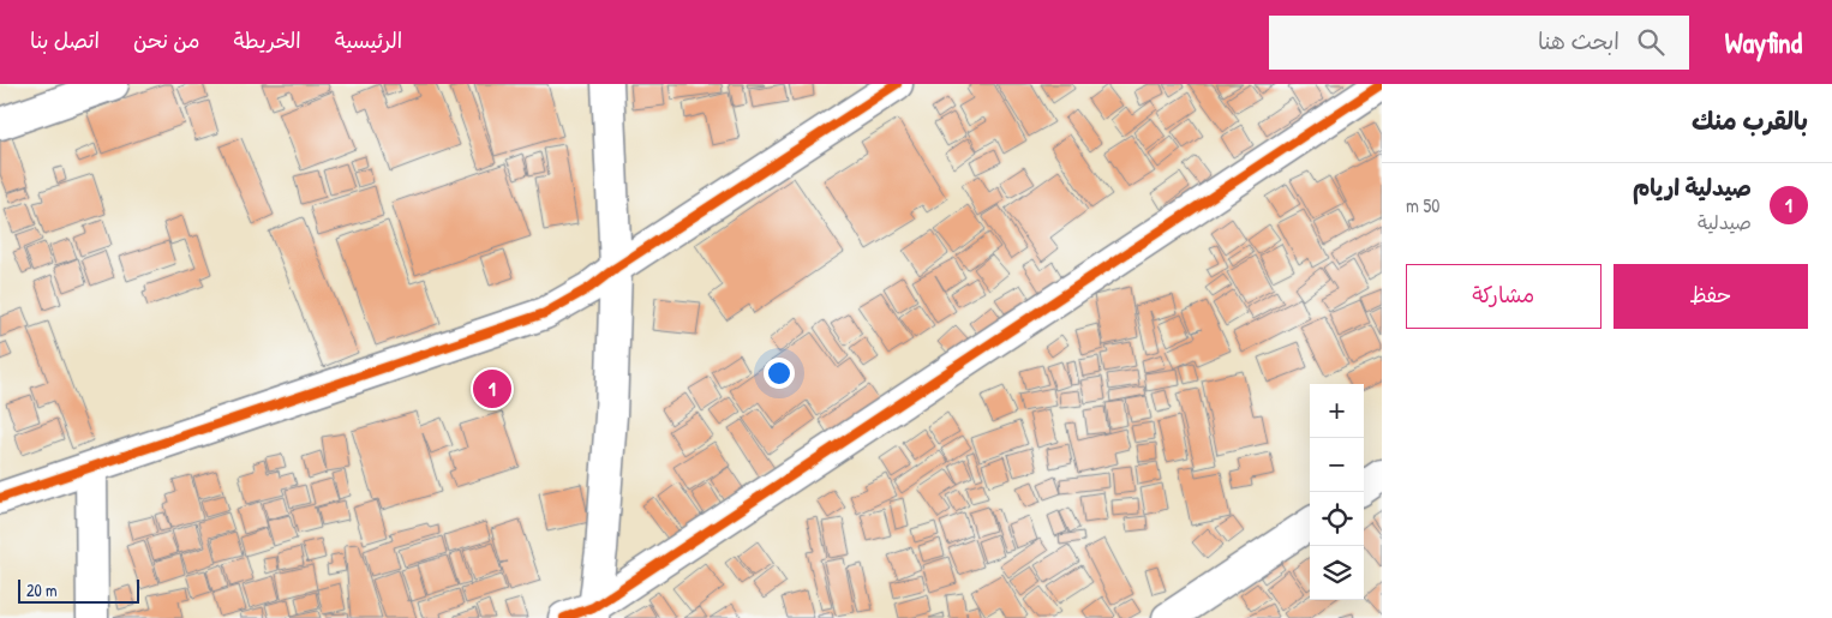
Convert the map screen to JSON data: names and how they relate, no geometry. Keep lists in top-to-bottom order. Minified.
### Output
{"scale_bar":"20 m","page":{"header":"Wayfind","search":"ابحث هنا","nav":["الرئيسية","الخريطة","من نحن","اتصل بنا"],"heading":"بالقرب منك","list":[{"mark":"1","name":"صيدلية اريام","note":"صيدلية","value":"50 m"}],"buttons":["حفظ","مشاركة"],"pins":"1","map_buttons":["+","−"],"scale":"20 m"}}
